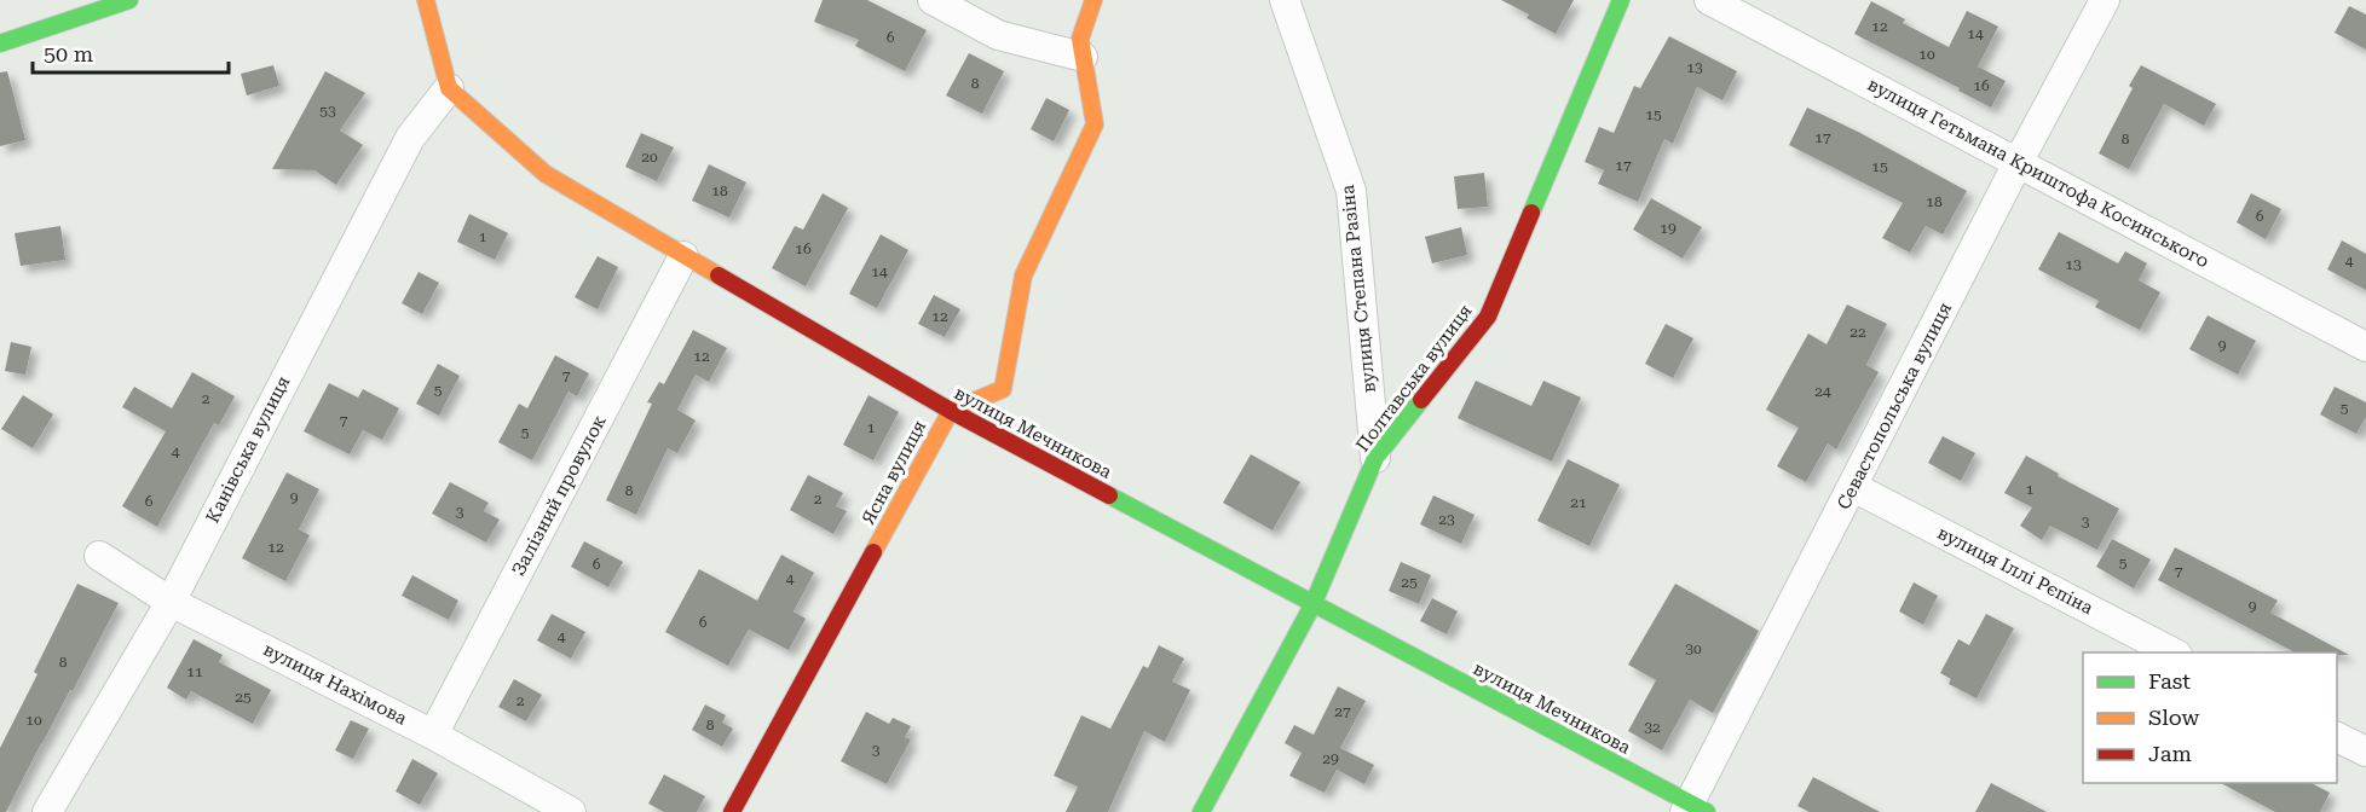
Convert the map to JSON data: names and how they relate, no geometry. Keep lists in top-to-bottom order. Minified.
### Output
{"streets":{"street":["вулиця Гетьмана Криштофа Косинського","вулиця Степана Разіна","Полтавська вулиця","Севастопольська вулиця","вулиця Мечникова","Канівська вулиця","Ясна вулиця","Залізний провулок","вулиця Іллі Рєпіна","вулиця Нахімова"]},"crossings":[["вулиця Гетьмана Криштофа Косинського","Севастопольська вулиця"],["вулиця Степана Разіна","Полтавська вулиця"],["Полтавська вулиця","вулиця Мечникова"],["Севастопольська вулиця","вулиця Мечникова"],["Севастопольська вулиця","вулиця Іллі Рєпіна"],["вулиця Мечникова","Канівська вулиця"],["вулиця Мечникова","Ясна вулиця"],["вулиця Мечникова","Залізний провулок"],["Канівська вулиця","вулиця Нахімова"],["Залізний провулок","вулиця Нахімова"]],"house_numbers":["12","14","6","10","13","8","16","53","15","17","8","20","17","15","18","18","6","19","1","16","4","13","14","12","22","9","12","7","5","24","2","5","7","1","5","4","1","8","9","2","6","21","3","23","3","12","5","6","7","4","25","9","6","4","30","8","11","25","2","27","10","8","32","3","29"],"legend":["Fast","Slow","Jam"],"scale_bar":"50 m"}
